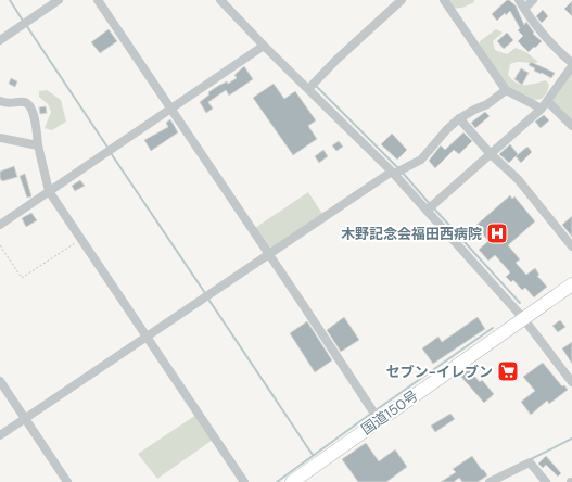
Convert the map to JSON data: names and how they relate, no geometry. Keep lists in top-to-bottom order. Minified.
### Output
{"streets":{"highway":["国道150号"]},"places":{"hospital":["木野記念会福田西病院"],"supermarket":["セブン-イレブン"]}}
